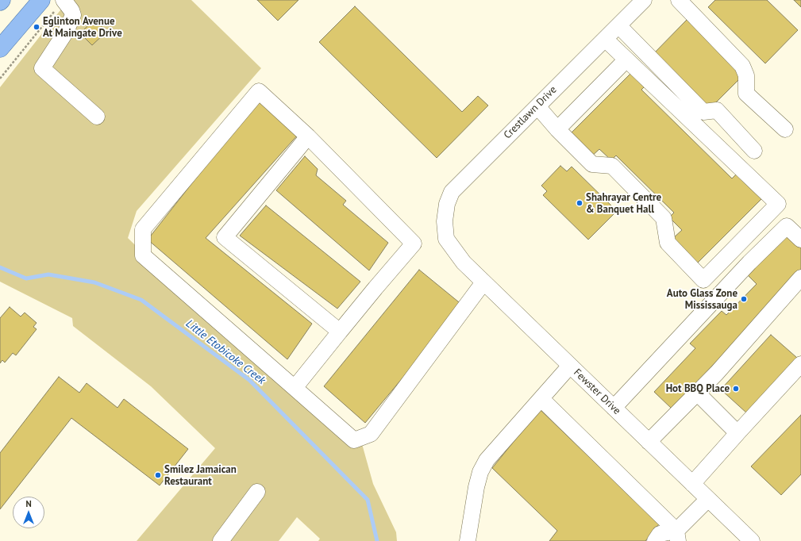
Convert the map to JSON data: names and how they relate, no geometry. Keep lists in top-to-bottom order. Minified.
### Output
{"streets":{"street":["Crestlawn Drive","Fewster Drive"]},"crossings":[["Crestlawn Drive","Fewster Drive"]],"water":["Little Etobicoke Creek"],"places":["Eglinton Avenue At Maingate Drive","Shahrayar Centre & Banquet Hall","Auto Glass Zone Mississauga","Hot BBQ Place","Smilez Jamaican Restaurant"],"north":"top"}
